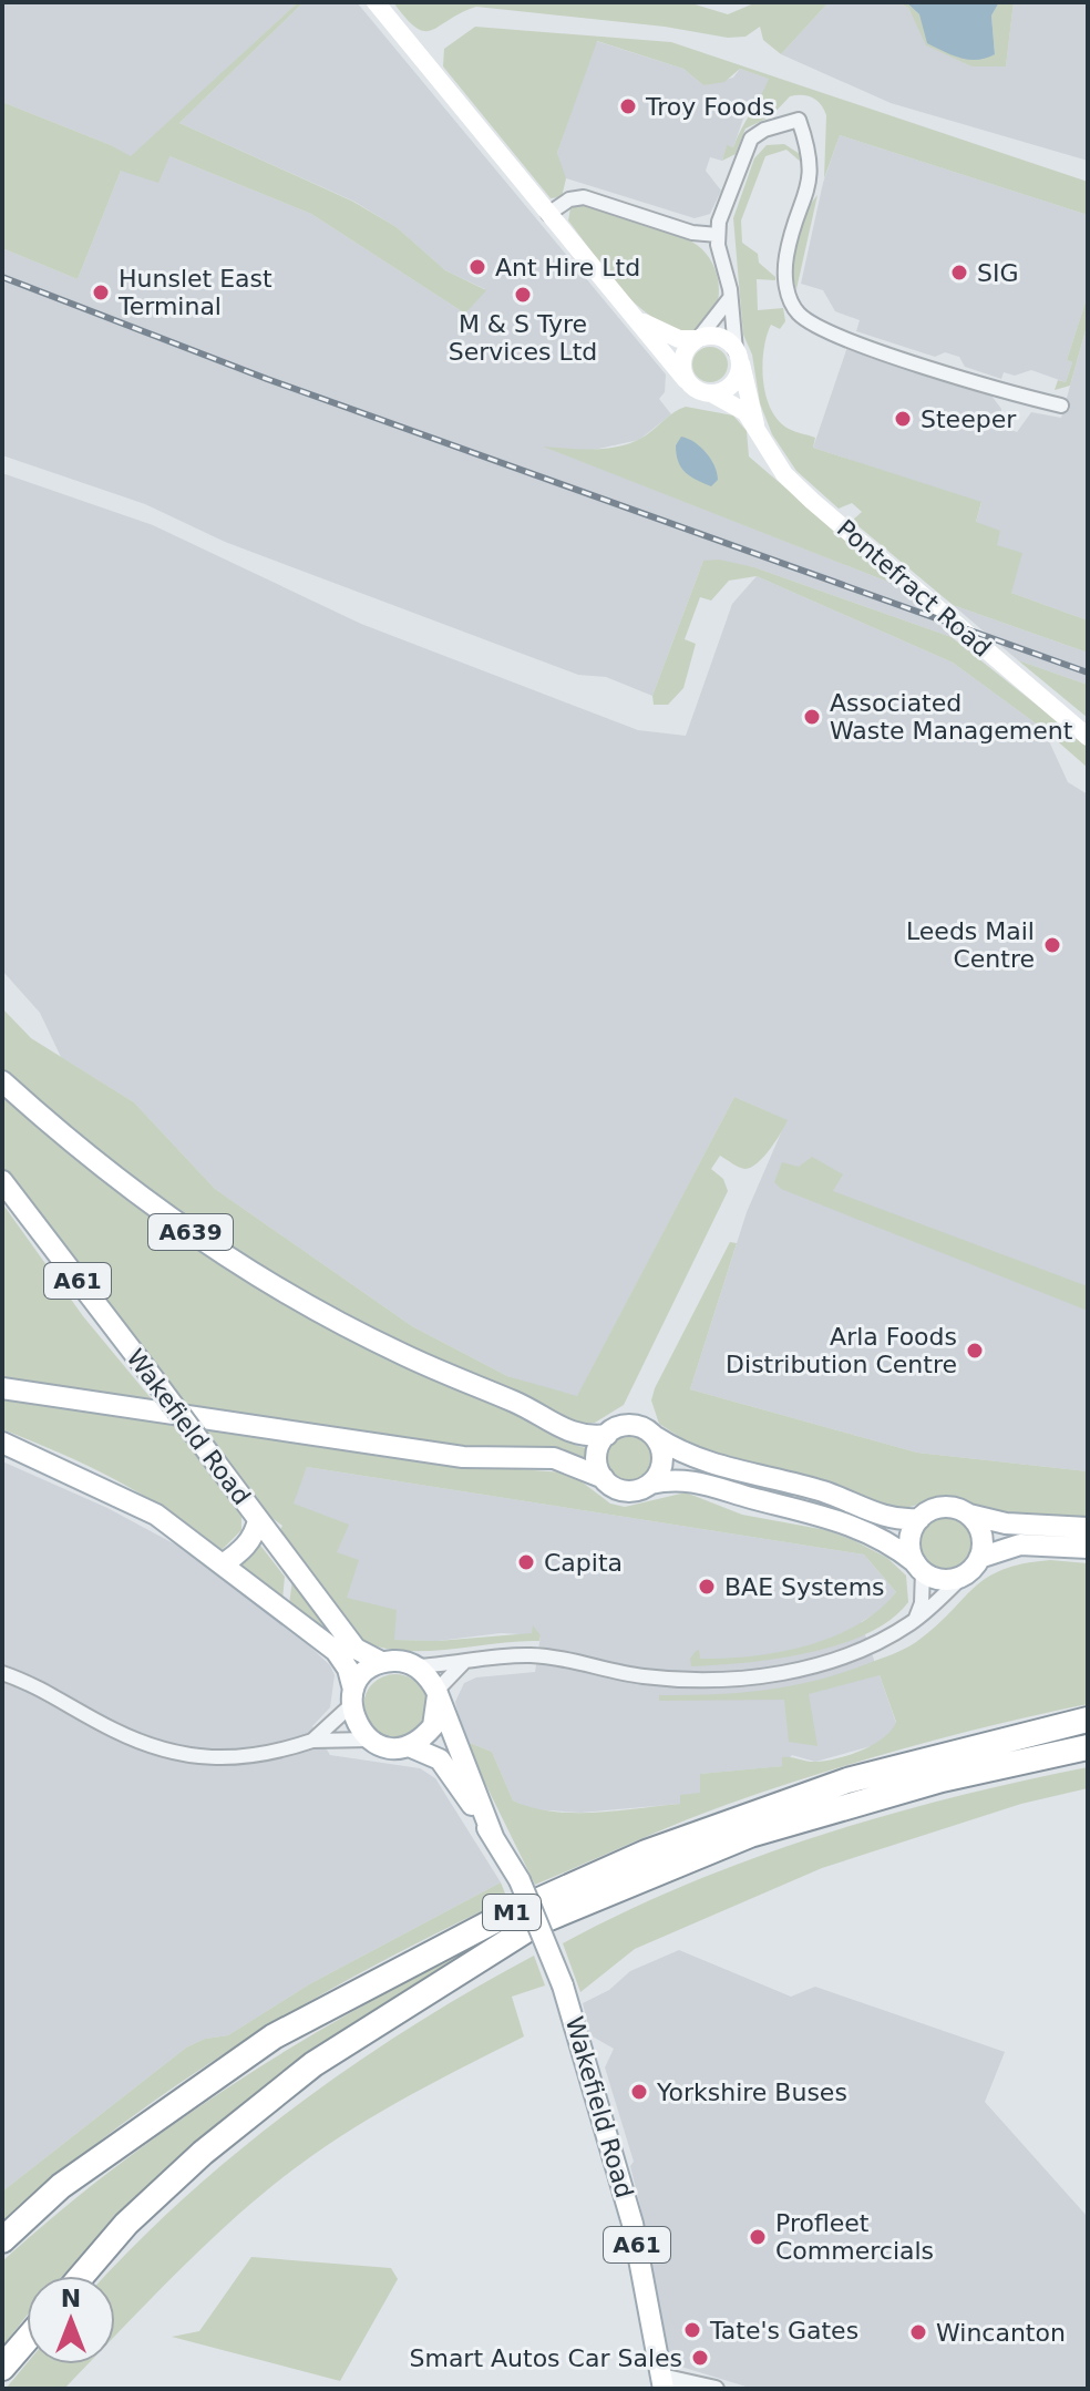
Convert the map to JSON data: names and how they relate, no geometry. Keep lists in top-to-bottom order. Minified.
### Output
{"streets":{"highway":["M1"],"main road":["Pontefract Road","A639","A61","Wakefield Road"]},"places":["Troy Foods","Ant Hire Ltd","SIG","Hunslet East Terminal","M & S Tyre Services Ltd","Steeper","Associated Waste Management","Leeds Mail Centre","Arla Foods Distribution Centre","Capita","BAE Systems","Yorkshire Buses","Profleet Commercials","Tate's Gates","Wincanton","Smart Autos Car Sales"],"north":"top"}
